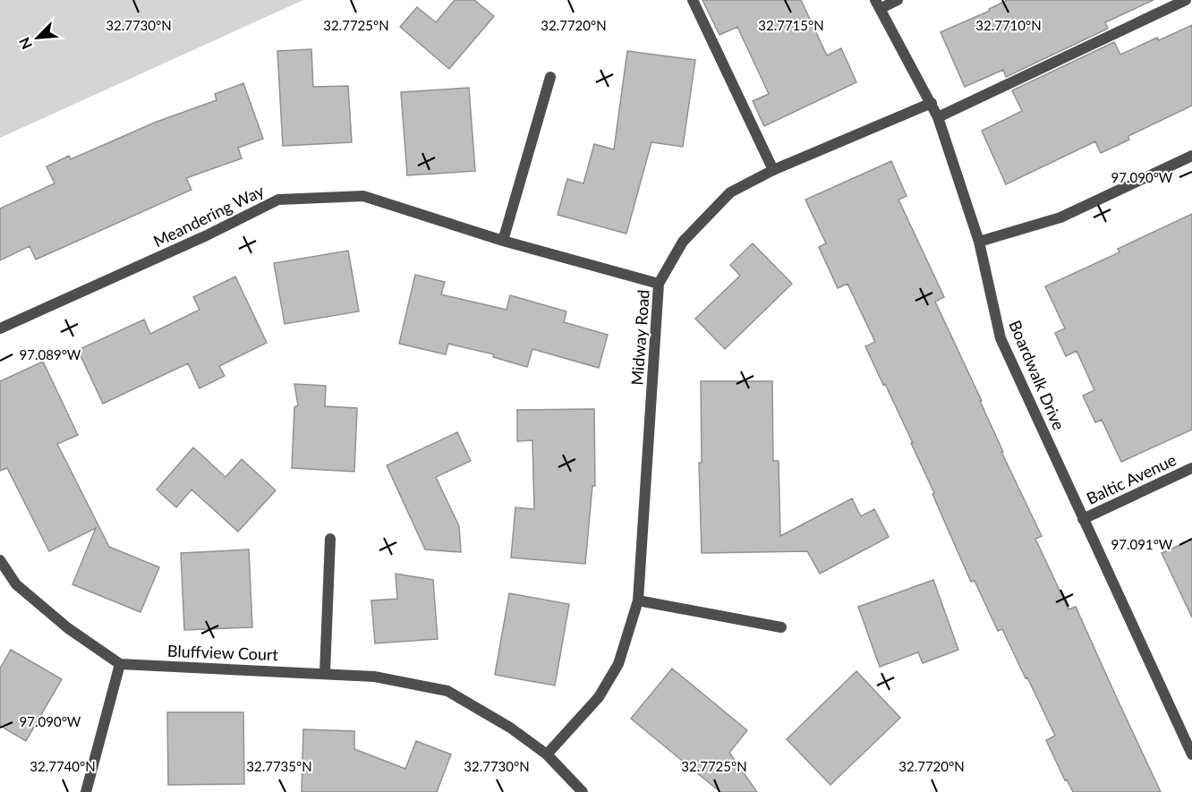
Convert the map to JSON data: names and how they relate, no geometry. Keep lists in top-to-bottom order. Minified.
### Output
{"streets":{"street":["Meandering Way","Midway Road","Boardwalk Drive","Baltic Avenue","Bluffview Court"]},"crossings":[["Meandering Way","Midway Road"],["Midway Road","Boardwalk Drive"],["Midway Road","Bluffview Court"],["Boardwalk Drive","Baltic Avenue"]],"north":"bottom left","coordinates":["32.7720°N","32.7715°N","32.7730°N","32.7725°N","32.7710°N","97.090°W","97.089°W","97.091°W","32.7740°N","32.7735°N"]}
